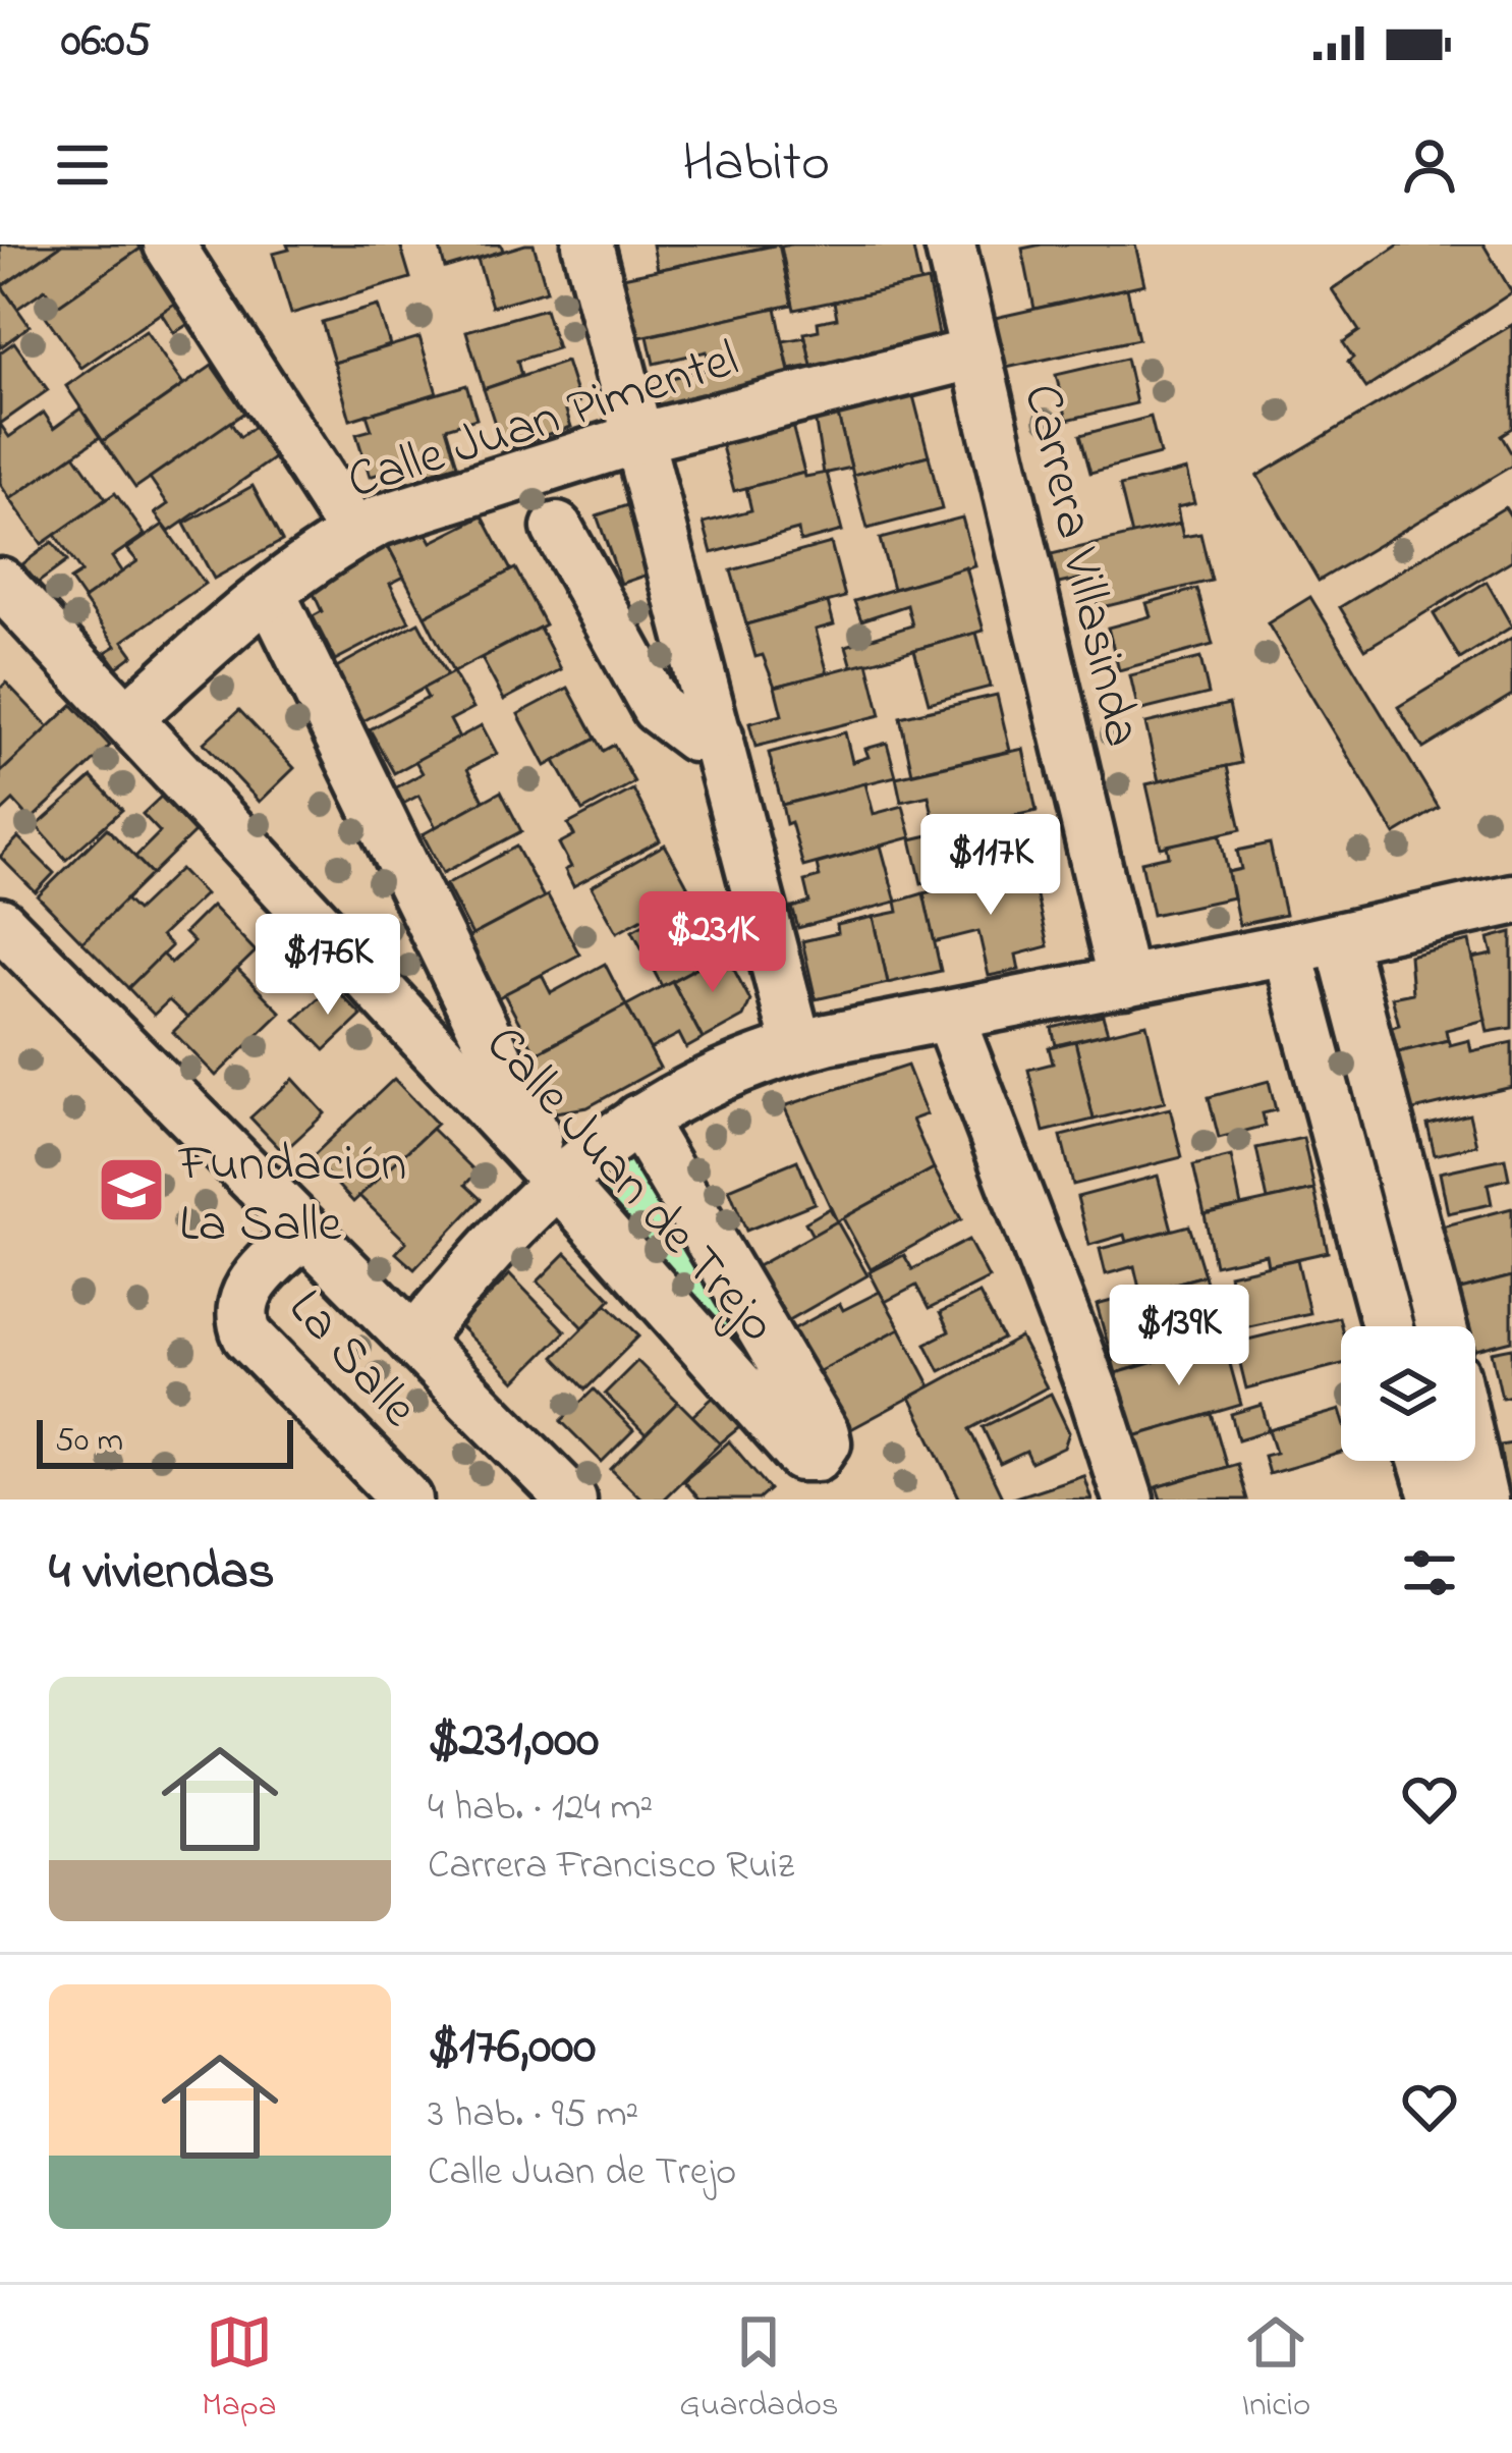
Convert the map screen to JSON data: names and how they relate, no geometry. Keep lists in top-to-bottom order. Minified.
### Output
{"streets":{"street":["Calle Juan Pimentel","Carrera Villasinda","Calle Juan de Trejo","La Salle"]},"crossings":[["Calle Juan Pimentel","Carrera Villasinda"],["Calle Juan Pimentel","Calle Juan de Trejo"]],"places":{"school or university":["Fundación La Salle"]},"scale_bar":"50 m","page":{"status":"06:05","header":"Habito","price":["$117K","$231K","$176K","$139K"],"scale":"50 m","heading":"4 viviendas","list":[{"name":"$231,000","note":"4 hab. · 124 m² · Carrera Francisco Ruiz"},{"name":"$176,000","note":"3 hab. · 95 m² · Calle Juan de Trejo"}],"tabs":["Mapa","Guardados","Inicio"]}}
